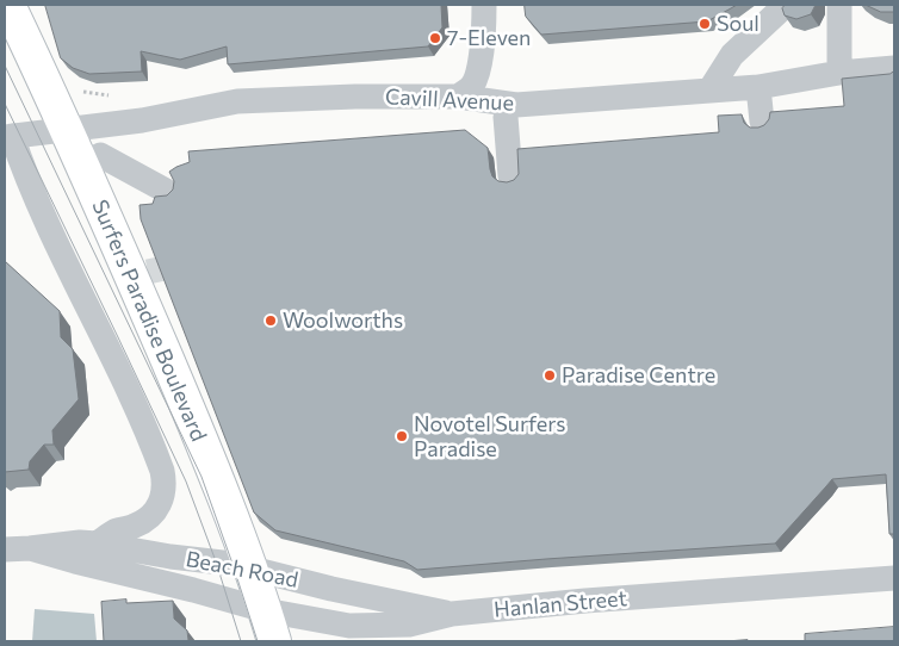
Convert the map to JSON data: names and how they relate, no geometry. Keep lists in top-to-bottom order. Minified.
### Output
{"streets":{"street":["Cavill Avenue","Surfers Paradise Boulevard","Beach Road","Hanlan Street"]},"crossings":[["Cavill Avenue","Surfers Paradise Boulevard"],["Surfers Paradise Boulevard","Beach Road"],["Surfers Paradise Boulevard","Hanlan Street"],["Beach Road","Hanlan Street"]],"places":["Soul","7-Eleven","Woolworths","Paradise Centre","Novotel Surfers Paradise"]}
